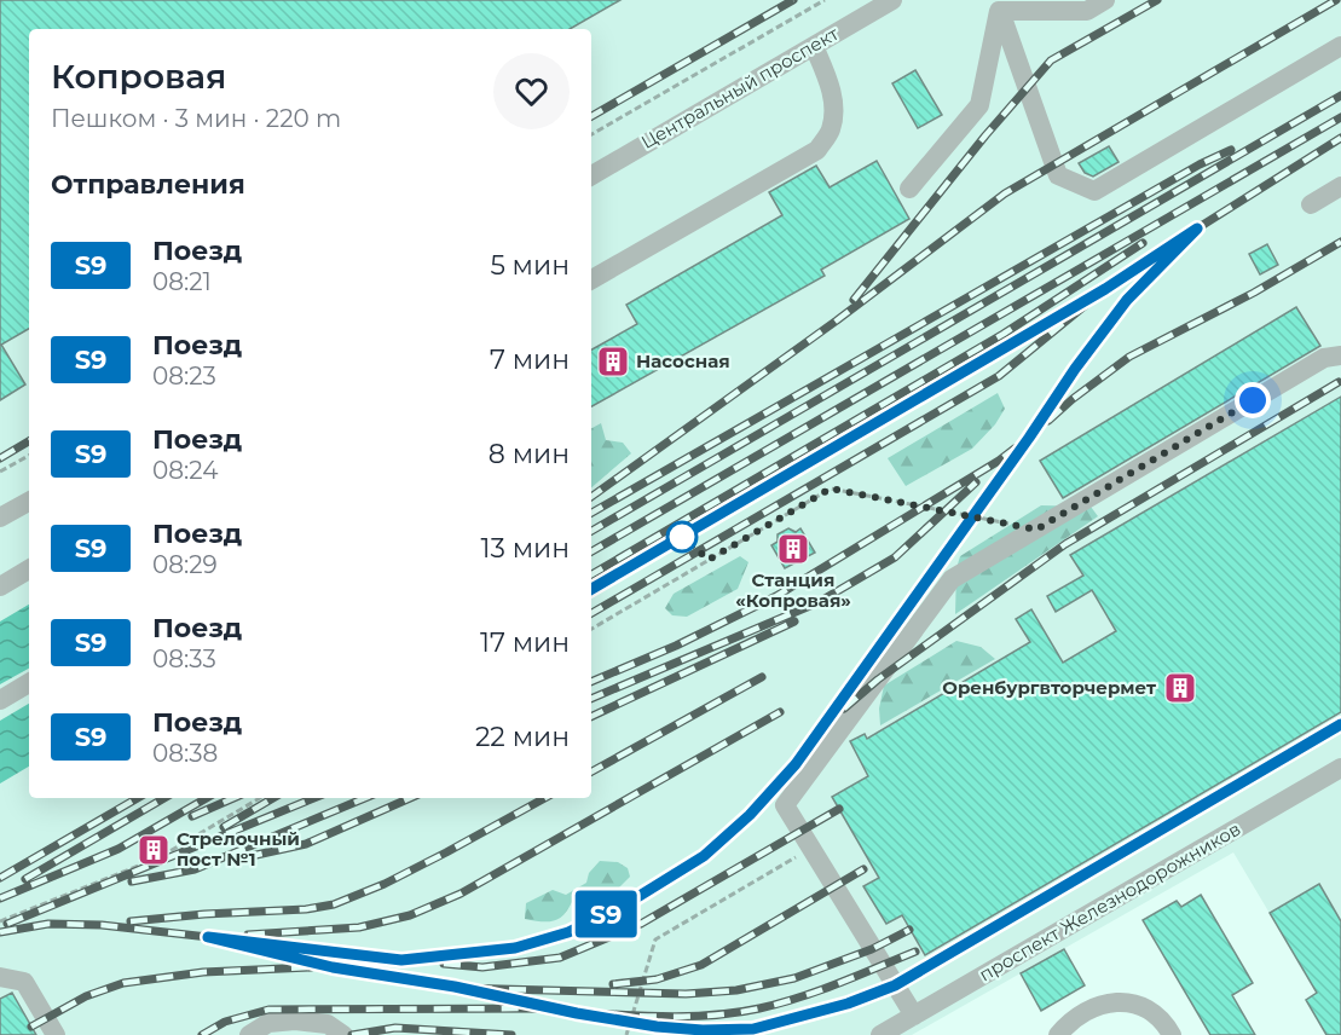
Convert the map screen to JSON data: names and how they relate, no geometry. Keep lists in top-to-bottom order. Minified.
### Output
{"streets":{"street":["Центральный проспект","проспект Железнодорожников"]},"places":{"building":["Насосная","Станция «Копровая»","Оренбургвторчермет","Стрелочный пост №1"]},"page":{"on_map":"S9","heading":[["Копровая","Пешком · 3 мин · 220 m"],"Отправления"],"list":[{"mark":"S9","name":"Поезд","note":"08:21","value":"5 мин"},{"mark":"S9","name":"Поезд","note":"08:23","value":"7 мин"},{"mark":"S9","name":"Поезд","note":"08:24","value":"8 мин"},{"mark":"S9","name":"Поезд","note":"08:29","value":"13 мин"},{"mark":"S9","name":"Поезд","note":"08:33","value":"17 мин"},{"mark":"S9","name":"Поезд","note":"08:38","value":"22 мин"}]}}
